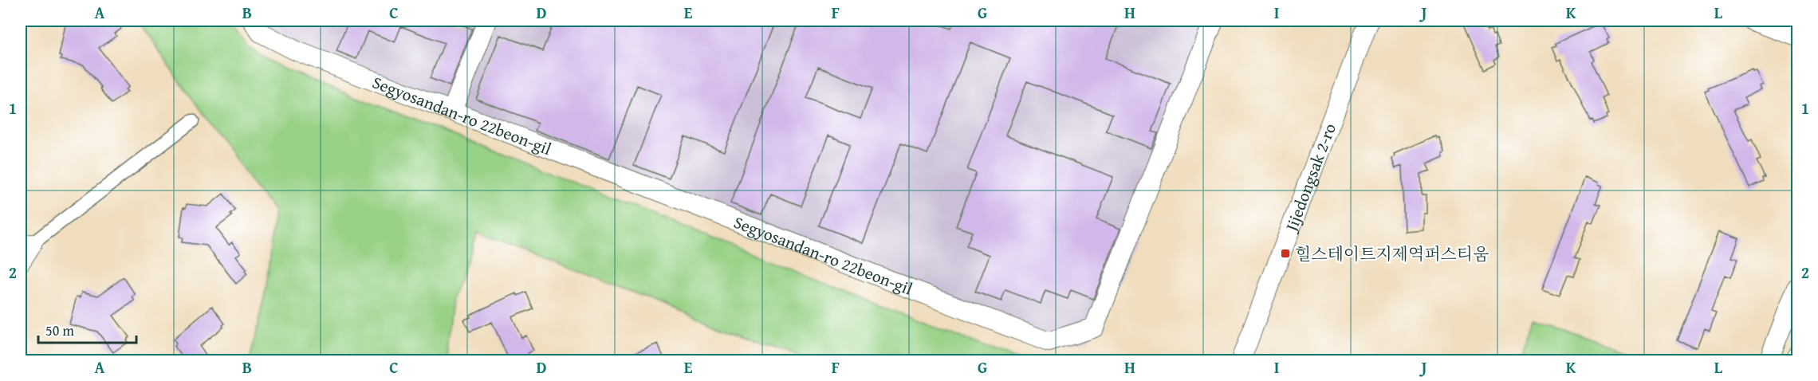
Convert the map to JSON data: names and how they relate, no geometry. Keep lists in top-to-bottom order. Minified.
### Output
{"streets":{"street":["Segyosandan-ro 22beon-gil","Jijedongsak 2-ro"]},"places":{"transit":["힐스테이트지제역퍼스티움"]},"scale_bar":"50 m","grid":{"columns":["A","B","C","D","E","F","G","H","I","J","K","L"],"rows":["1","2"]}}
